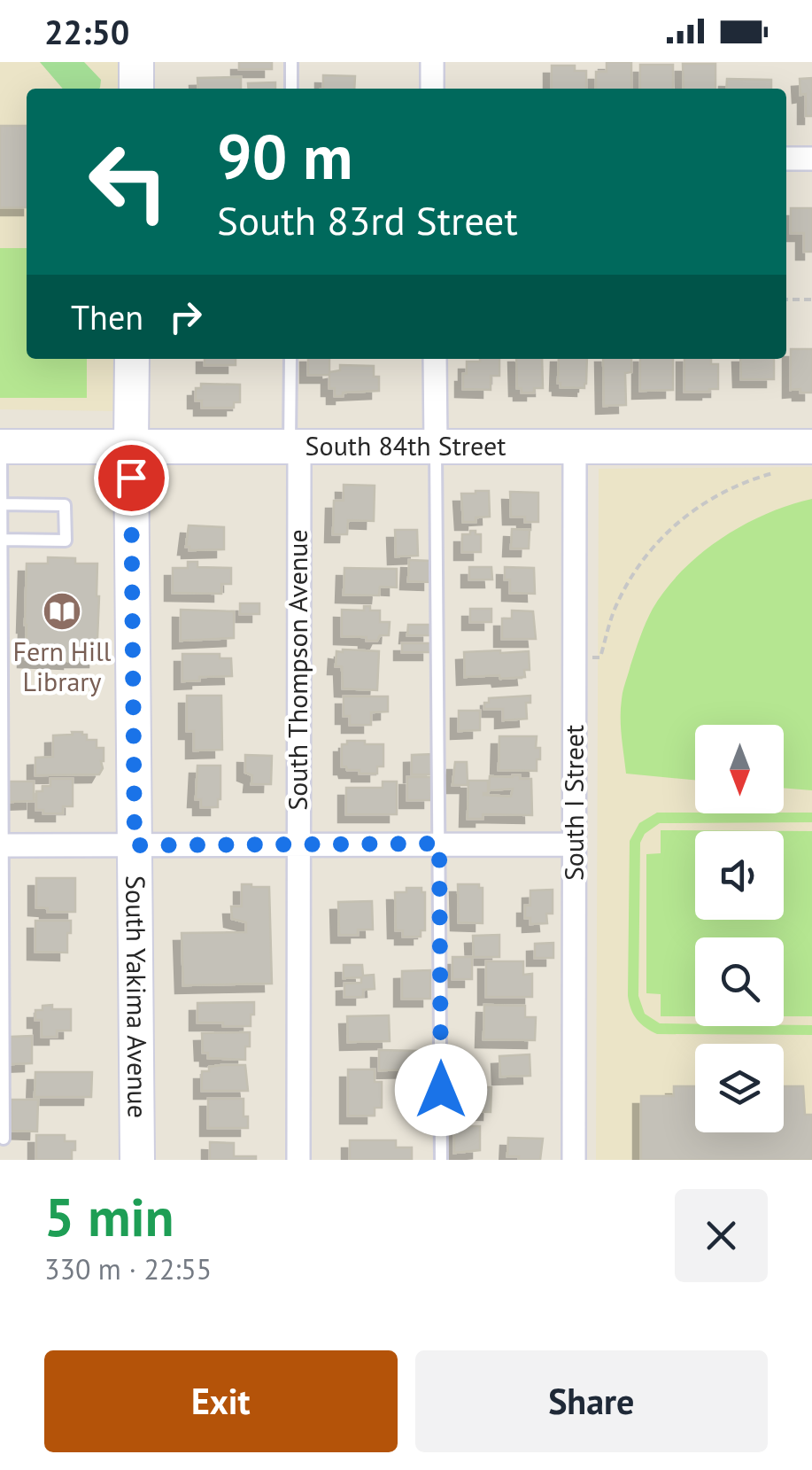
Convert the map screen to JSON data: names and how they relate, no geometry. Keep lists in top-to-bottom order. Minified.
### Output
{"streets":{"main road":["South 84th Street","South Yakima Avenue"],"street":["South Thompson Avenue","South I Street"]},"crossings":[["South 84th Street","South Thompson Avenue"],["South 84th Street","South I Street"],["South 84th Street","South Yakima Avenue"]],"places":{"library":["Fern Hill Library"]},"north":"bottom","page":{"status":"22:50","turn":["90 m","South 83rd Street"],"then":"Then","heading":["5 min","330 m · 22:55"],"buttons":["Exit","Share"]}}
